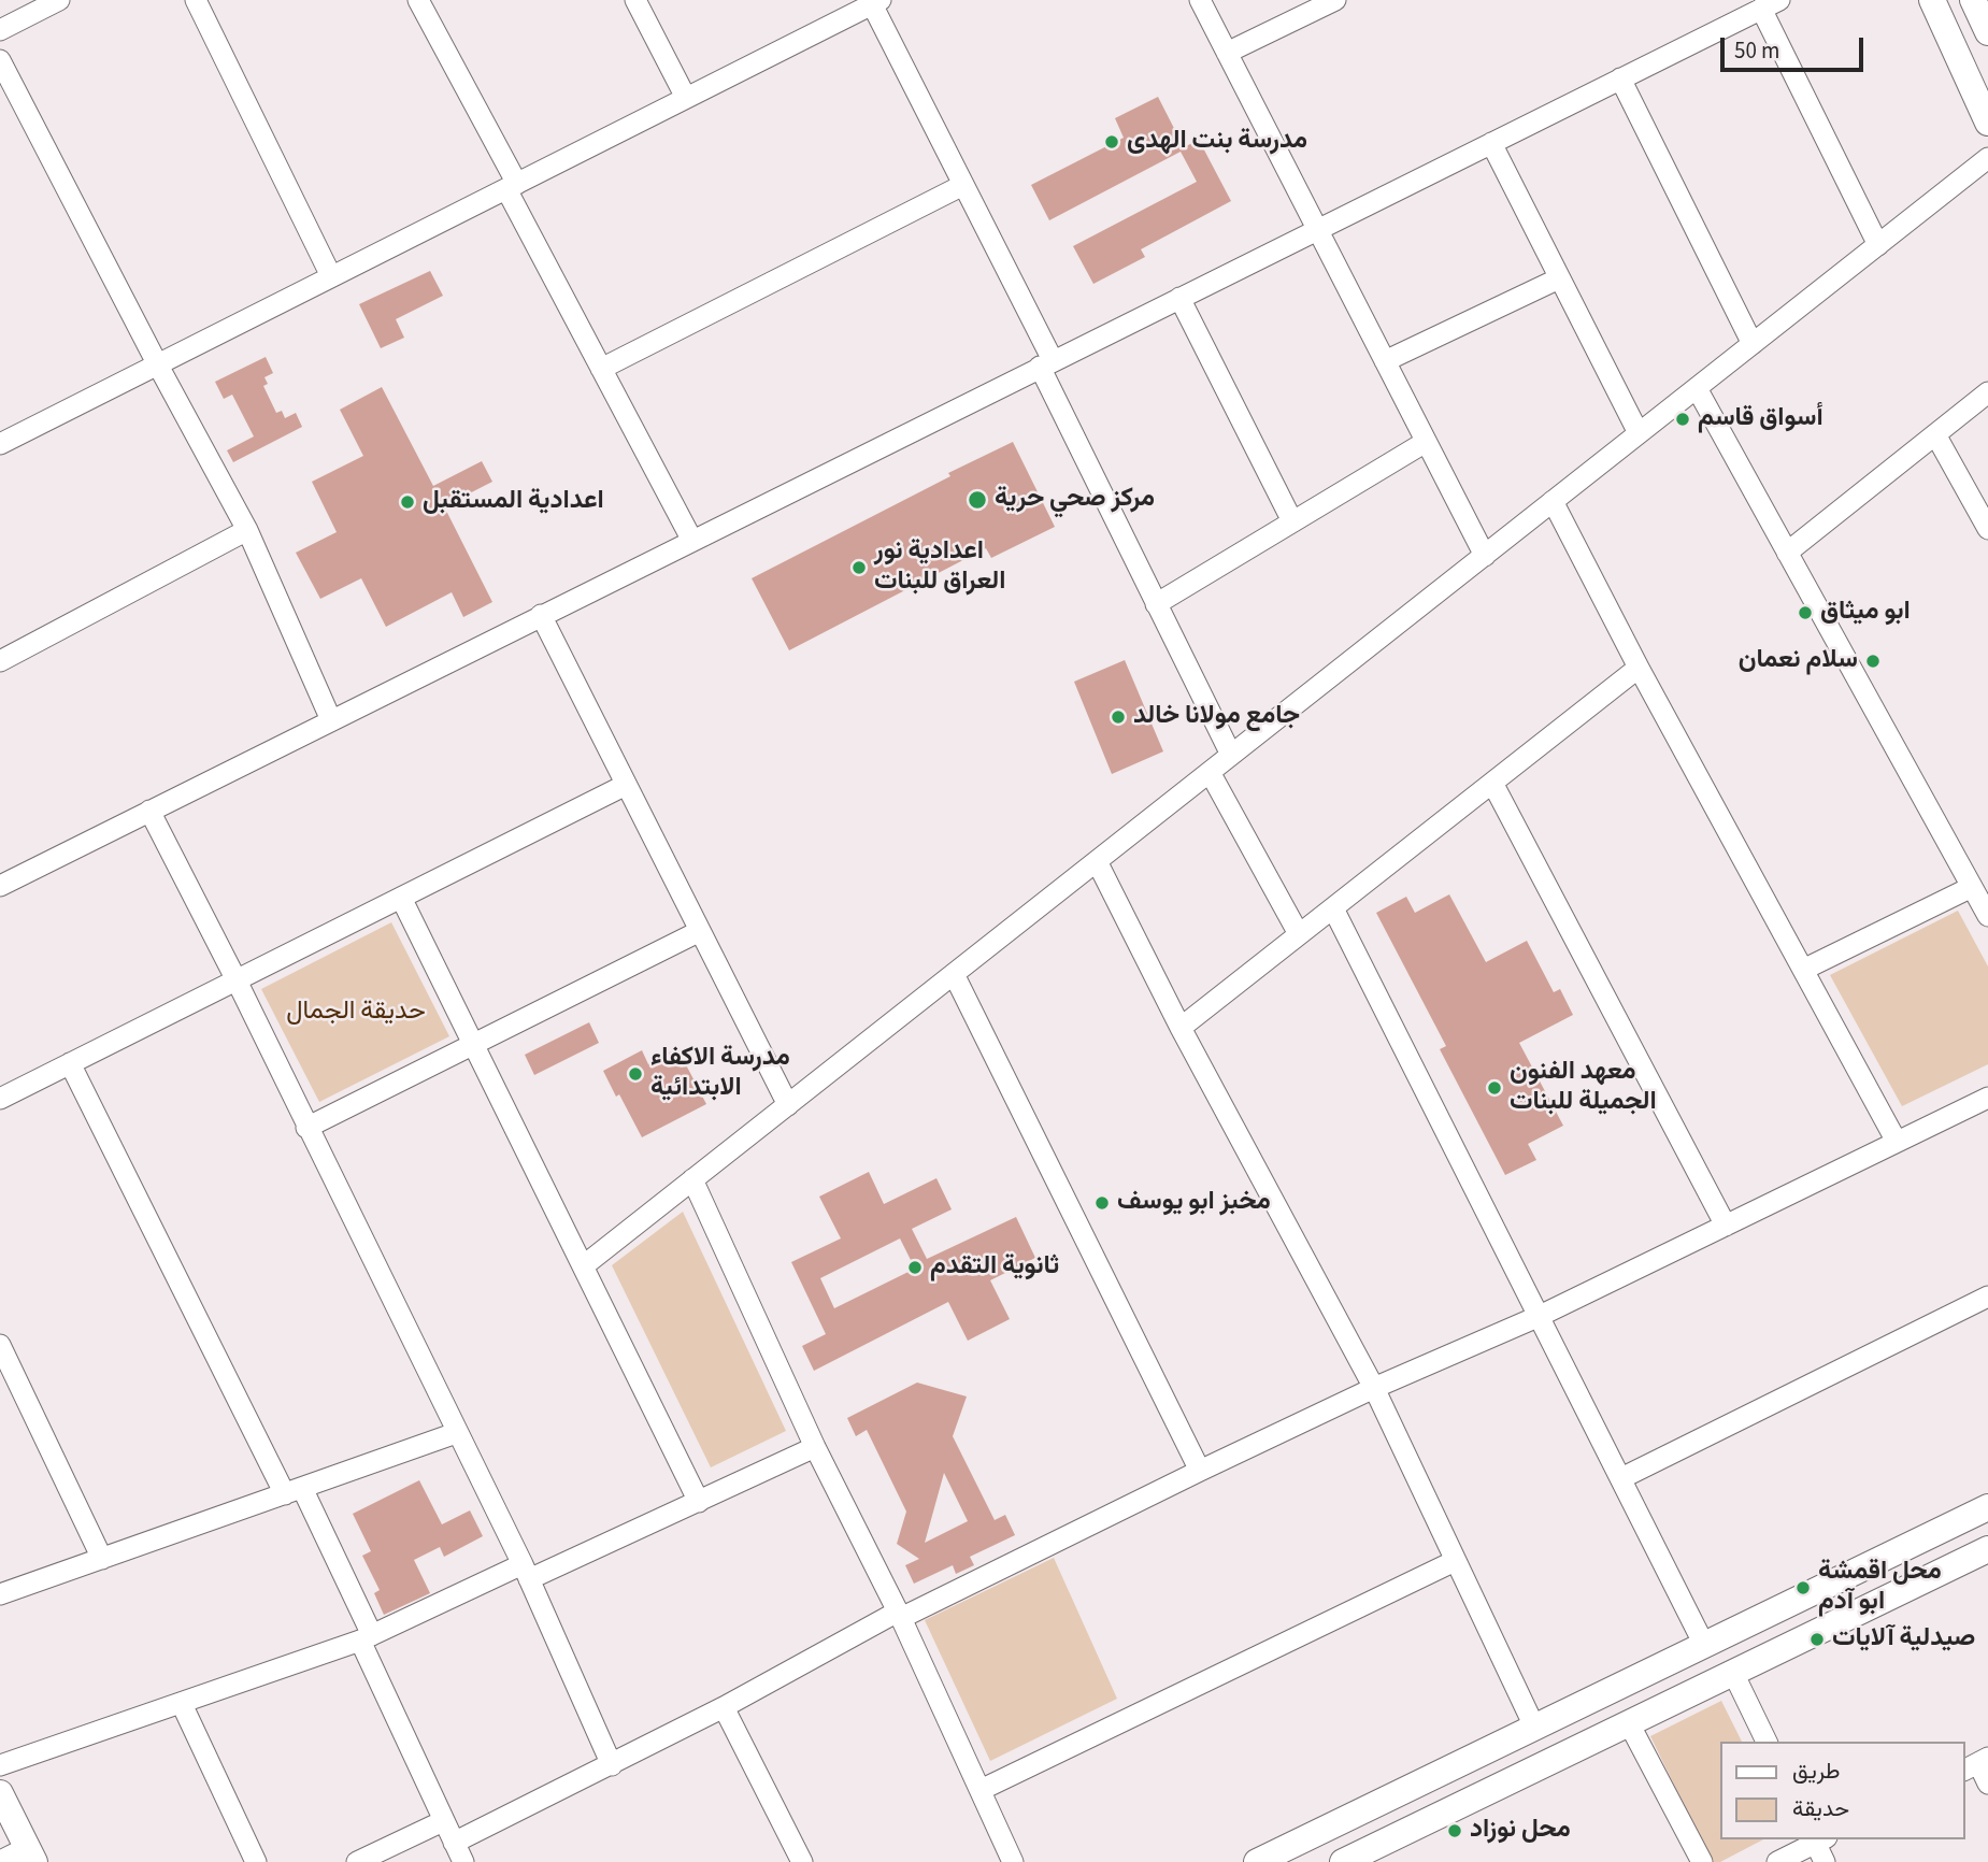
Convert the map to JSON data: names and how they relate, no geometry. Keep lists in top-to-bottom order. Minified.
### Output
{"parks":["حديقة الجمال"],"places":["مدرسة بنت الهدی","أسواق قاسم","مركز صحي حرية","اعدادية المستقبل","اعدادية نور العراق للبنات","ابو ميثاق","سلام نعمان","جامع مولانا خالد","مدرسة الاكفاء الابتدائية","معهد الفنون الجميلة للبنات","مخبز ابو يوسف","ثانوية التقدم","محل اقمشة ابو آدم","صيدلية آلايات","محل نوزاد"],"legend":["طريق","حديقة"],"scale_bar":"50 m"}
